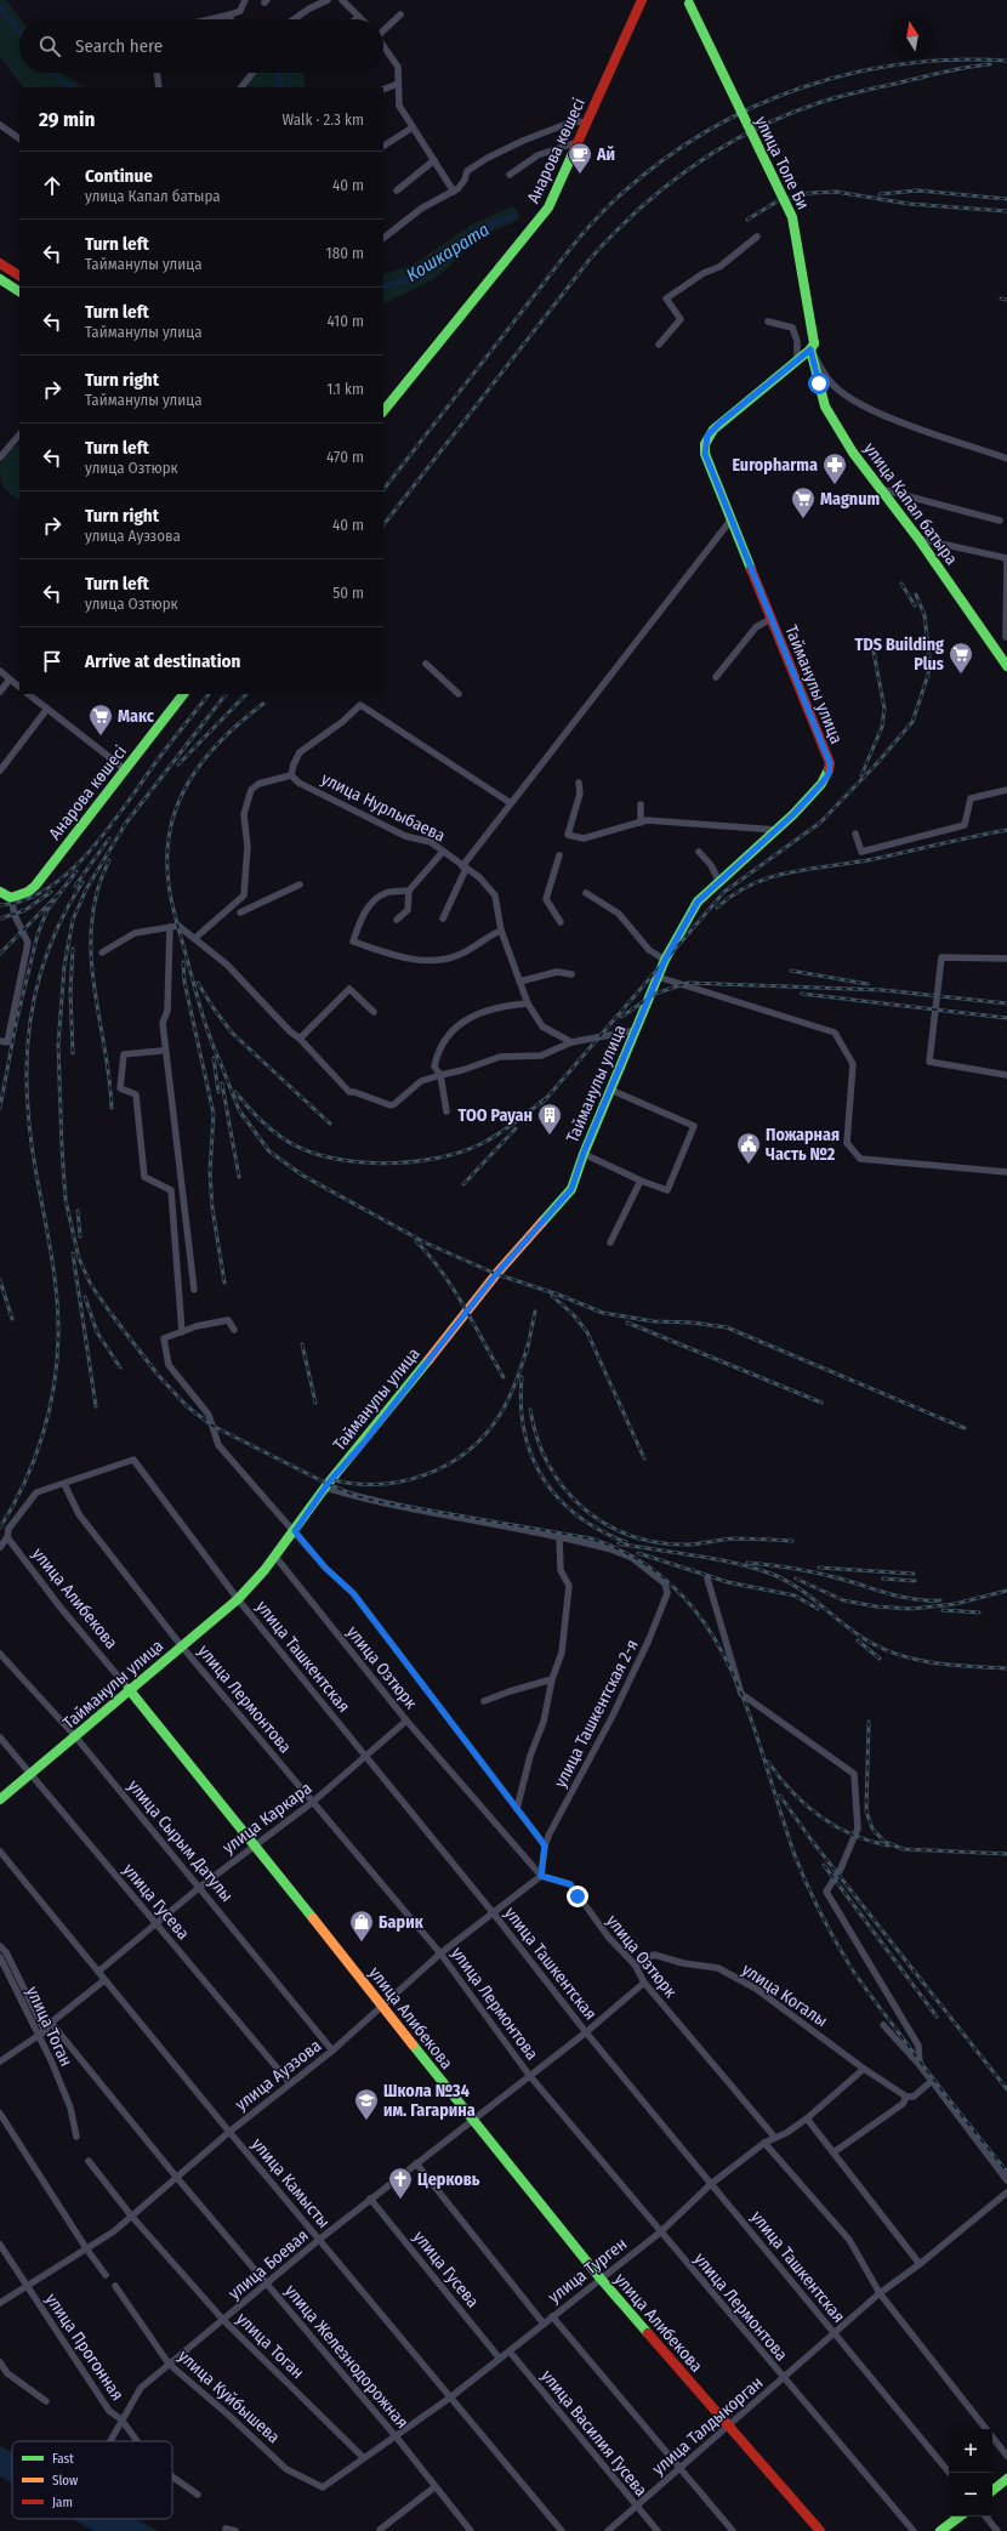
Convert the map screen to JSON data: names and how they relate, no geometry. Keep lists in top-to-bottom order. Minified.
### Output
{"streets":{"street":["Анарова көшесі","улица Толе Би","улица Капал батыра","Тайманулы улица","улица Нурлыбаева","улица Алибекова","улица Ташкентская","улица Озтюрк","улица Лермонтова","улица Ташкентская 2-я","улица Каркара","улица Сырым Датулы","улица Гусева","улица Когалы","улица Тоган","улица Ауэзова","улица Камысты","улица Боевая","улица Турген","улица Прогонная","улица Железнодорожная","улица Куйбышева","улица Талдыкорган","улица Василия Гусева"]},"crossings":[["улица Толе Би","улица Капал батыра"],["улица Толе Би","Тайманулы улица"],["улица Капал батыра","Тайманулы улица"],["Тайманулы улица","улица Алибекова"],["Тайманулы улица","улица Ташкентская"],["Тайманулы улица","улица Озтюрк"],["Тайманулы улица","улица Лермонтова"],["Тайманулы улица","улица Сырым Датулы"],["Тайманулы улица","улица Гусева"],["улица Алибекова","улица Каркара"],["улица Алибекова","улица Ауэзова"],["улица Алибекова","улица Боевая"],["улица Алибекова","улица Турген"],["улица Алибекова","улица Талдыкорган"],["улица Ташкентская","улица Лермонтова"],["улица Ташкентская","улица Каркара"],["улица Ташкентская","улица Ауэзова"],["улица Ташкентская","улица Боевая"],["улица Ташкентская","улица Турген"],["улица Ташкентская","улица Талдыкорган"],["улица Озтюрк","улица Ташкентская 2-я"],["улица Озтюрк","улица Каркара"],["улица Озтюрк","улица Когалы"],["улица Озтюрк","улица Ауэзова"],["улица Озтюрк","улица Боевая"],["улица Озтюрк","улица Турген"],["улица Лермонтова","улица Каркара"],["улица Лермонтова","улица Ауэзова"],["улица Лермонтова","улица Боевая"],["улица Лермонтова","улица Турген"],["улица Лермонтова","улица Талдыкорган"],["улица Каркара","улица Сырым Датулы"],["улица Каркара","улица Гусева"],["улица Каркара","улица Камысты"],["улица Сырым Датулы","улица Ауэзова"],["улица Гусева","улица Ауэзова"],["улица Гусева","улица Боевая"],["улица Гусева","улица Турген"],["улица Когалы","улица Турген"],["улица Тоган","улица Ауэзова"],["улица Тоган","улица Боевая"],["улица Тоган","улица Турген"],["улица Ауэзова","улица Камысты"],["улица Ауэзова","улица Прогонная"],["улица Ауэзова","улица Железнодорожная"],["улица Камысты","улица Боевая"],["улица Камысты","улица Турген"],["улица Боевая","улица Прогонная"],["улица Боевая","улица Железнодорожная"],["улица Боевая","улица Куйбышева"],["улица Турген","улица Железнодорожная"],["улица Турген","улица Куйбышева"],["улица Турген","улица Василия Гусева"],["улица Талдыкорган","улица Василия Гусева"]],"water":["Кошкарата"],"places":{"cafe":["Ай"],"pharmacy":["Europharma"],"supermarket":["Magnum","TDS Building Plus","Макс"],"building":["ТОО Рауан"],"public building":["Пожарная Часть №2"],"shop":["Барик"],"school or university":["Школа №34 им. Гагарина"],"church":["Церковь"]},"legend":["Fast","Slow","Jam"],"north":"top","page":{"search":"Search here","heading":["29 min","Walk · 2.3 km"],"list":[["Continue","улица Капал батыра","40 m"],["Turn left","Тайманулы улица","180 m"],["Turn left","Тайманулы улица","410 m"],["Turn right","Тайманулы улица","1.1 km"],["Turn left","улица Озтюрк","470 m"],["Turn right","улица Ауэзова","40 m"],["Turn left","улица Озтюрк","50 m"],"Arrive at destination"],"map_buttons":["+","−"]}}
